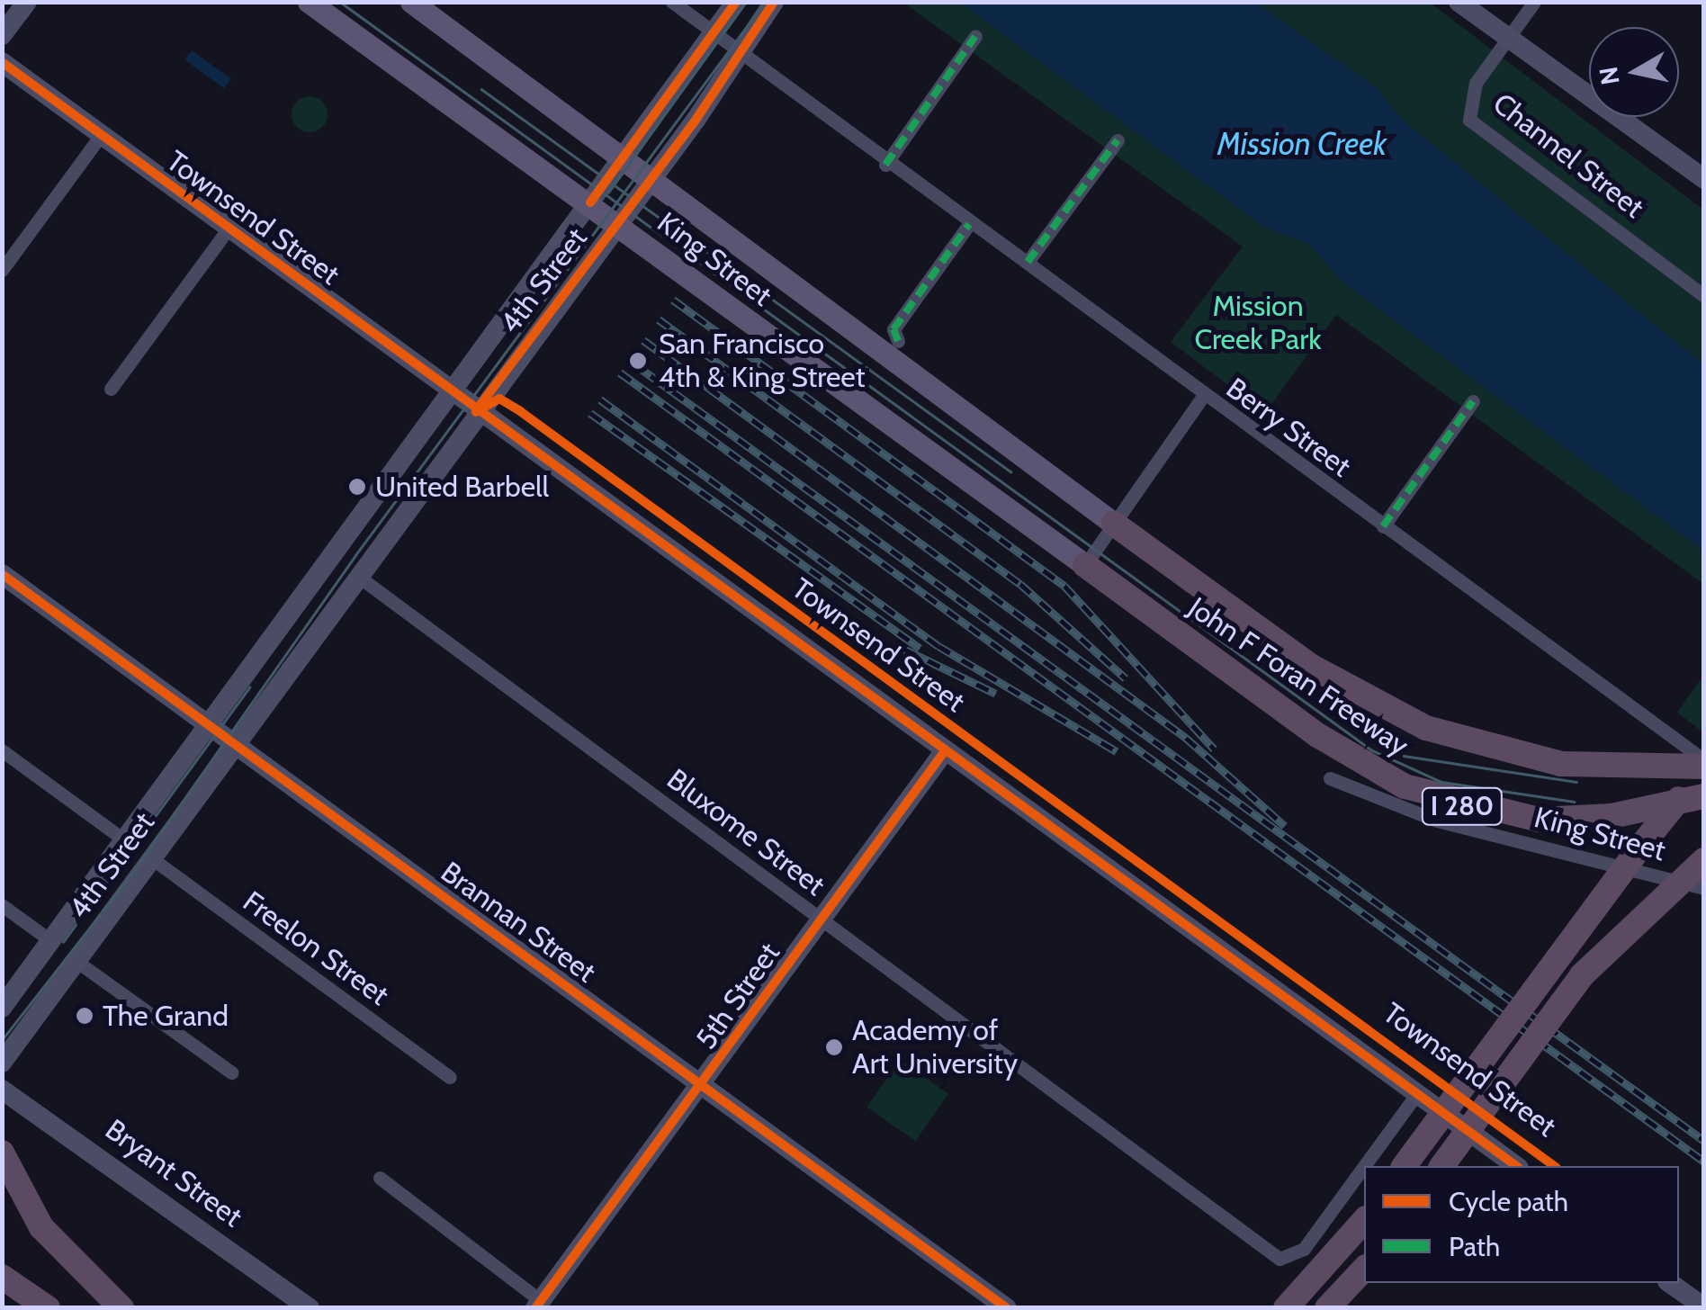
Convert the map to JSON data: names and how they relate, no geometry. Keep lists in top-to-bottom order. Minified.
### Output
{"streets":{"highway":["John F Foran Freeway","I 280"],"main road":["Channel Street","Townsend Street","King Street","4th Street","Brannan Street","5th Street","Bryant Street"],"street":["Berry Street","Bluxome Street","Freelon Street"]},"crossings":[["Townsend Street","4th Street"],["Townsend Street","Bluxome Street"],["Townsend Street","5th Street"],["King Street","4th Street"],["King Street","John F Foran Freeway"],["King Street","I 280"],["4th Street","Berry Street"],["4th Street","Bluxome Street"],["4th Street","Brannan Street"],["4th Street","Freelon Street"],["Berry Street","I 280"],["Bluxome Street","5th Street"],["Brannan Street","5th Street"]],"water":["Mission Creek"],"parks":["Mission Creek Park"],"places":["San Francisco 4th & King Street","United Barbell","The Grand","Academy of Art University"],"legend":["Cycle path","Path"],"north":"left"}
